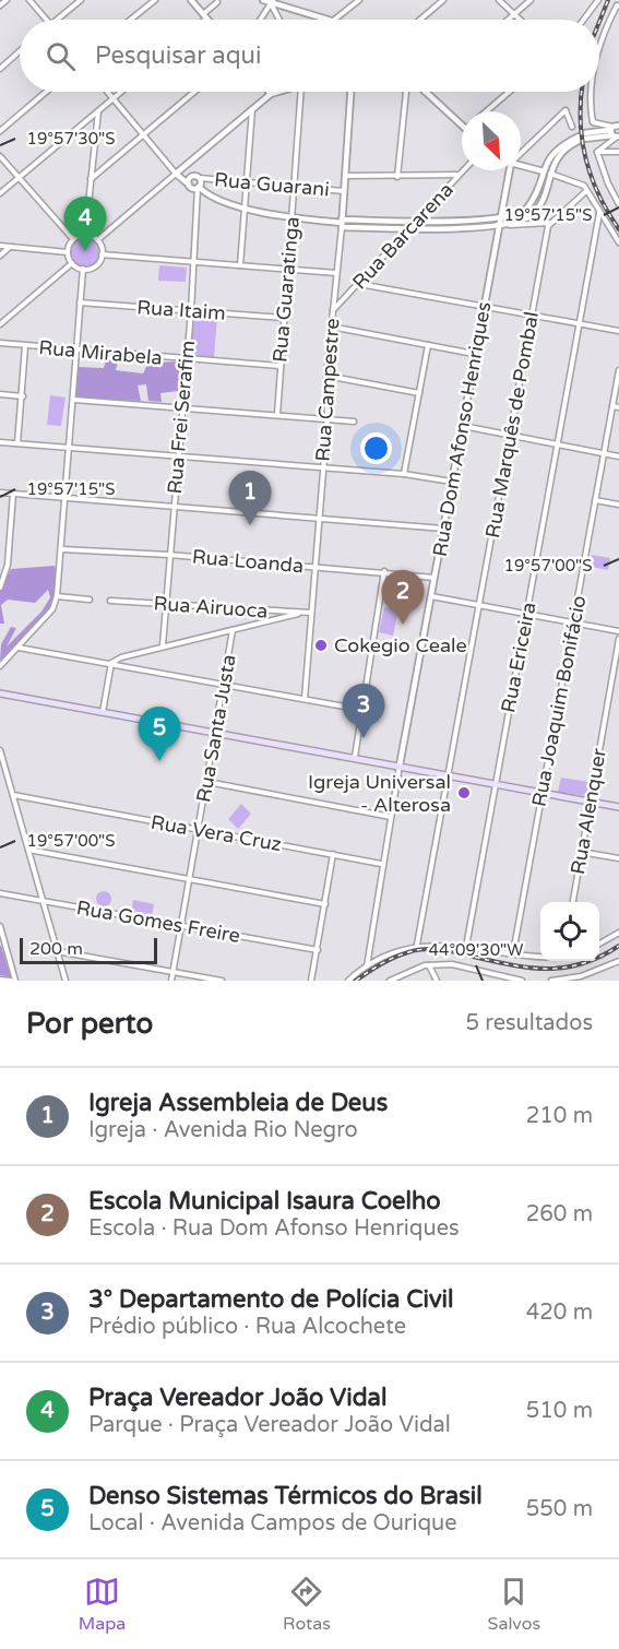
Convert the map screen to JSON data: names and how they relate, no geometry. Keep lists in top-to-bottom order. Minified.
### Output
{"streets":{"street":["Rua Guarani","Rua Barcarena","Rua Guaratinga","Rua Itaim","Rua Mirabela","Rua Campestre","Rua Frei Serafim","Rua Marquês de Pombal","Rua Dom Afonso Henriques","Rua Loanda","Rua Airuoca","Rua Ericeira","Rua Joaquim Bonifácio","Rua Santa Justa","Rua Alenquer","Rua Vera Cruz","Rua Gomes Freire"]},"crossings":[["Rua Guarani","Rua Guaratinga"],["Rua Guarani","Rua Campestre"],["Rua Guarani","Rua Frei Serafim"],["Rua Barcarena","Rua Campestre"],["Rua Guaratinga","Rua Itaim"],["Rua Guaratinga","Rua Mirabela"],["Rua Itaim","Rua Frei Serafim"],["Rua Mirabela","Rua Frei Serafim"],["Rua Campestre","Rua Loanda"],["Rua Campestre","Rua Airuoca"],["Rua Frei Serafim","Rua Loanda"],["Rua Frei Serafim","Rua Airuoca"],["Rua Dom Afonso Henriques","Rua Loanda"],["Rua Dom Afonso Henriques","Rua Vera Cruz"],["Rua Santa Justa","Rua Vera Cruz"],["Rua Santa Justa","Rua Gomes Freire"]],"places":["Cokegio Ceale","Igreja Universal - Alterosa"],"scale_bar":"200 m","north":"bottom right","page":{"search":"Pesquisar aqui","pins":["4","1","2","3","5"],"scale":"200 m","heading":["Por perto","5 resultados"],"list":[{"mark":"1","name":"Igreja Assembleia de Deus","note":"Igreja · Avenida Rio Negro","value":"210 m"},{"mark":"2","name":"Escola Municipal Isaura Coelho","note":"Escola · Rua Dom Afonso Henriques","value":"260 m"},{"mark":"3","name":"3° Departamento de Polícia Civil","note":"Prédio público · Rua Alcochete","value":"420 m"},{"mark":"4","name":"Praça Vereador João Vidal","note":"Parque · Praça Vereador João Vidal","value":"510 m"},{"mark":"5","name":"Denso Sistemas Térmicos do Brasil","note":"Local · Avenida Campos de Ourique","value":"550 m"}],"nav":["Mapa","Rotas","Salvos"]},"coordinates":["19°57'30\"S","19°57'15\"S","19°57'00\"S","44°09'30\"W"]}
